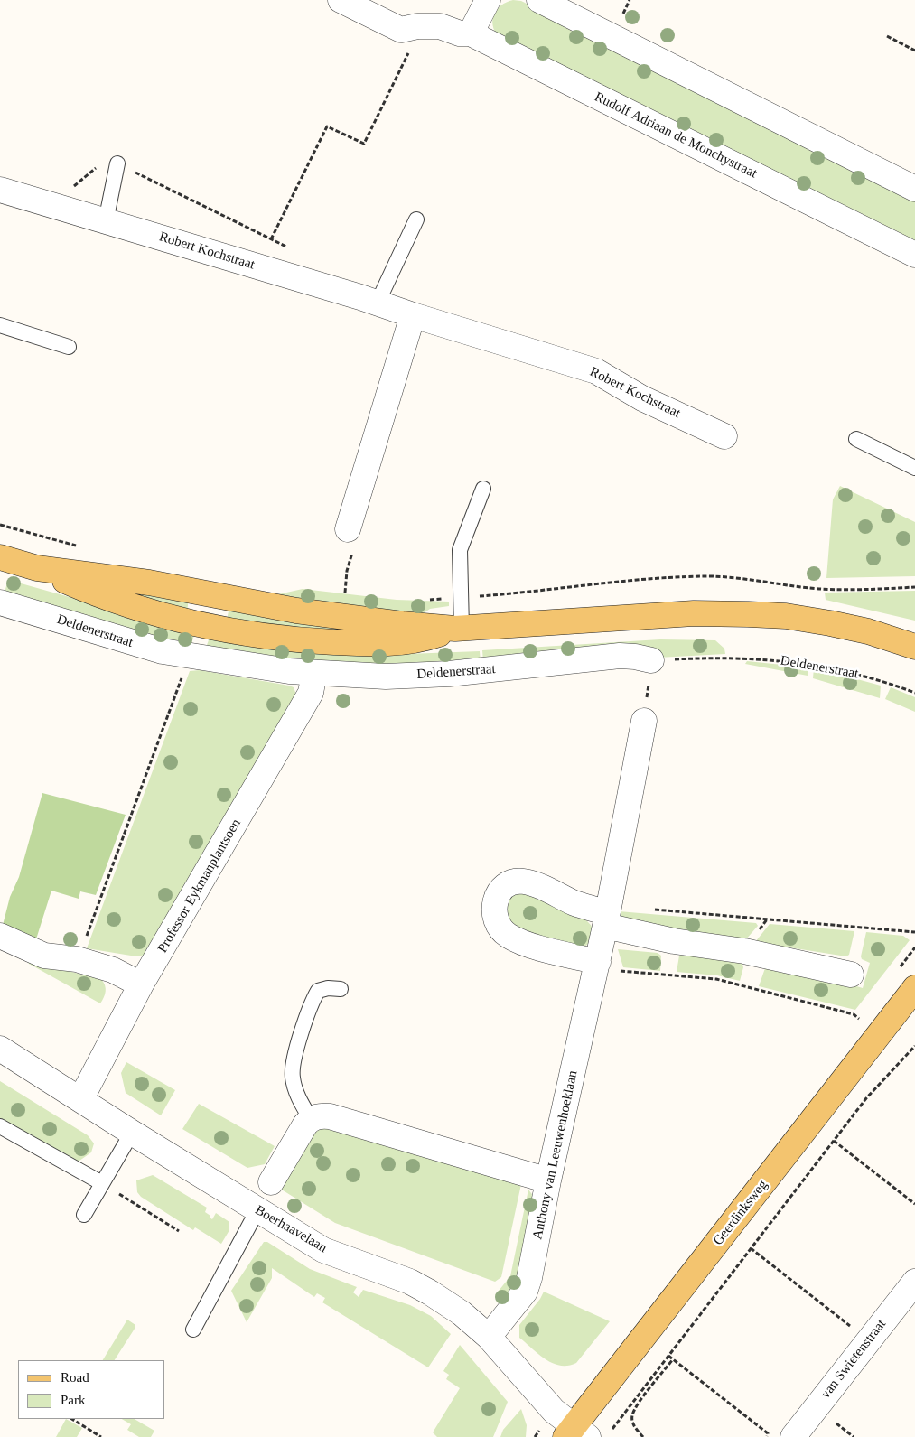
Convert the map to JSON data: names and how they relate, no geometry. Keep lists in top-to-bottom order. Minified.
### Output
{"streets":{"main road":["Geerdinksweg"],"street":["Rudolf Adriaan de Monchystraat","Robert Kochstraat","Deldenerstraat","Professor Eykmanplantsoen","Anthony van Leeuwenhoeklaan","Boerhaavelaan","van Swietenstraat"]},"crossings":[["Deldenerstraat","Professor Eykmanplantsoen"],["Professor Eykmanplantsoen","Boerhaavelaan"],["Anthony van Leeuwenhoeklaan","Boerhaavelaan"],["Geerdinksweg","Boerhaavelaan"]],"legend":["Road","Park"]}
